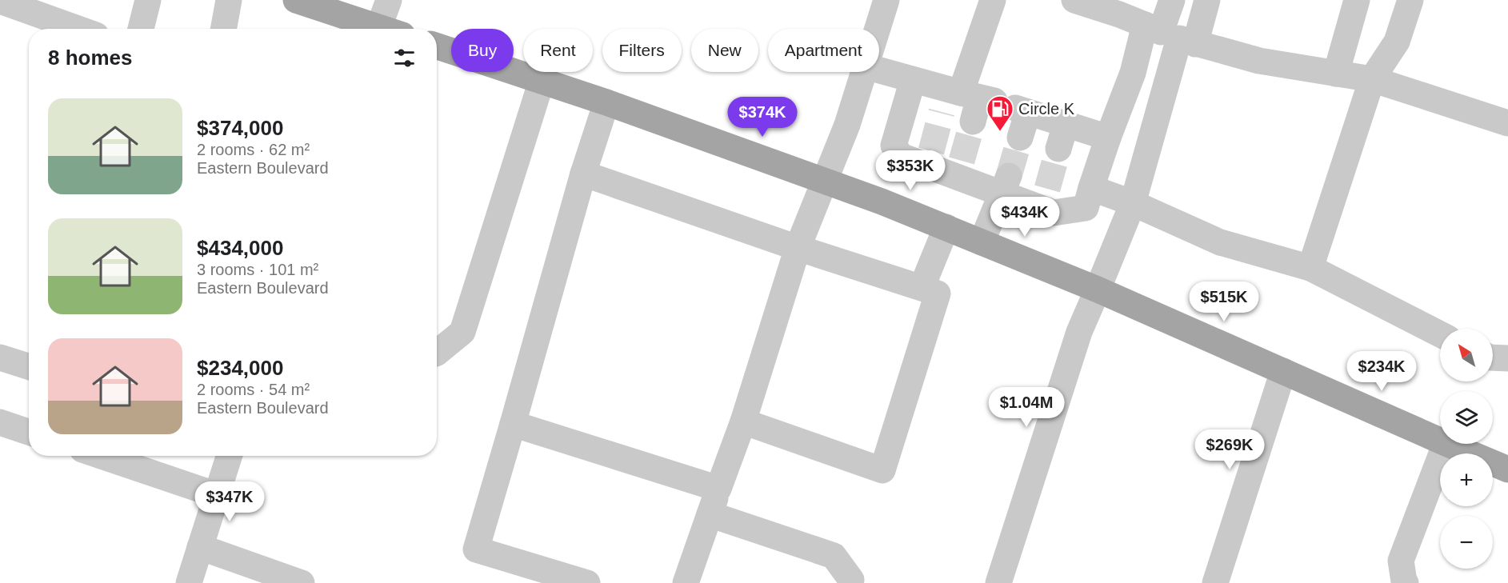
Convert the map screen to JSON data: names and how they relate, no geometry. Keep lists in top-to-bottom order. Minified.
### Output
{"places":{"fuel station":["Circle K"]},"north":"top left","page":{"chip":["Buy","Rent","Filters","New","Apartment"],"heading":"8 homes","list":[{"name":"$374,000","note":"2 rooms · 62 m² · Eastern Boulevard"},{"name":"$434,000","note":"3 rooms · 101 m² · Eastern Boulevard"},{"name":"$234,000","note":"2 rooms · 54 m² · Eastern Boulevard"}],"price":["$374K","$353K","$434K","$515K","$234K","$1.04M","$269K","$347K"],"map_buttons":["+","−"]}}
